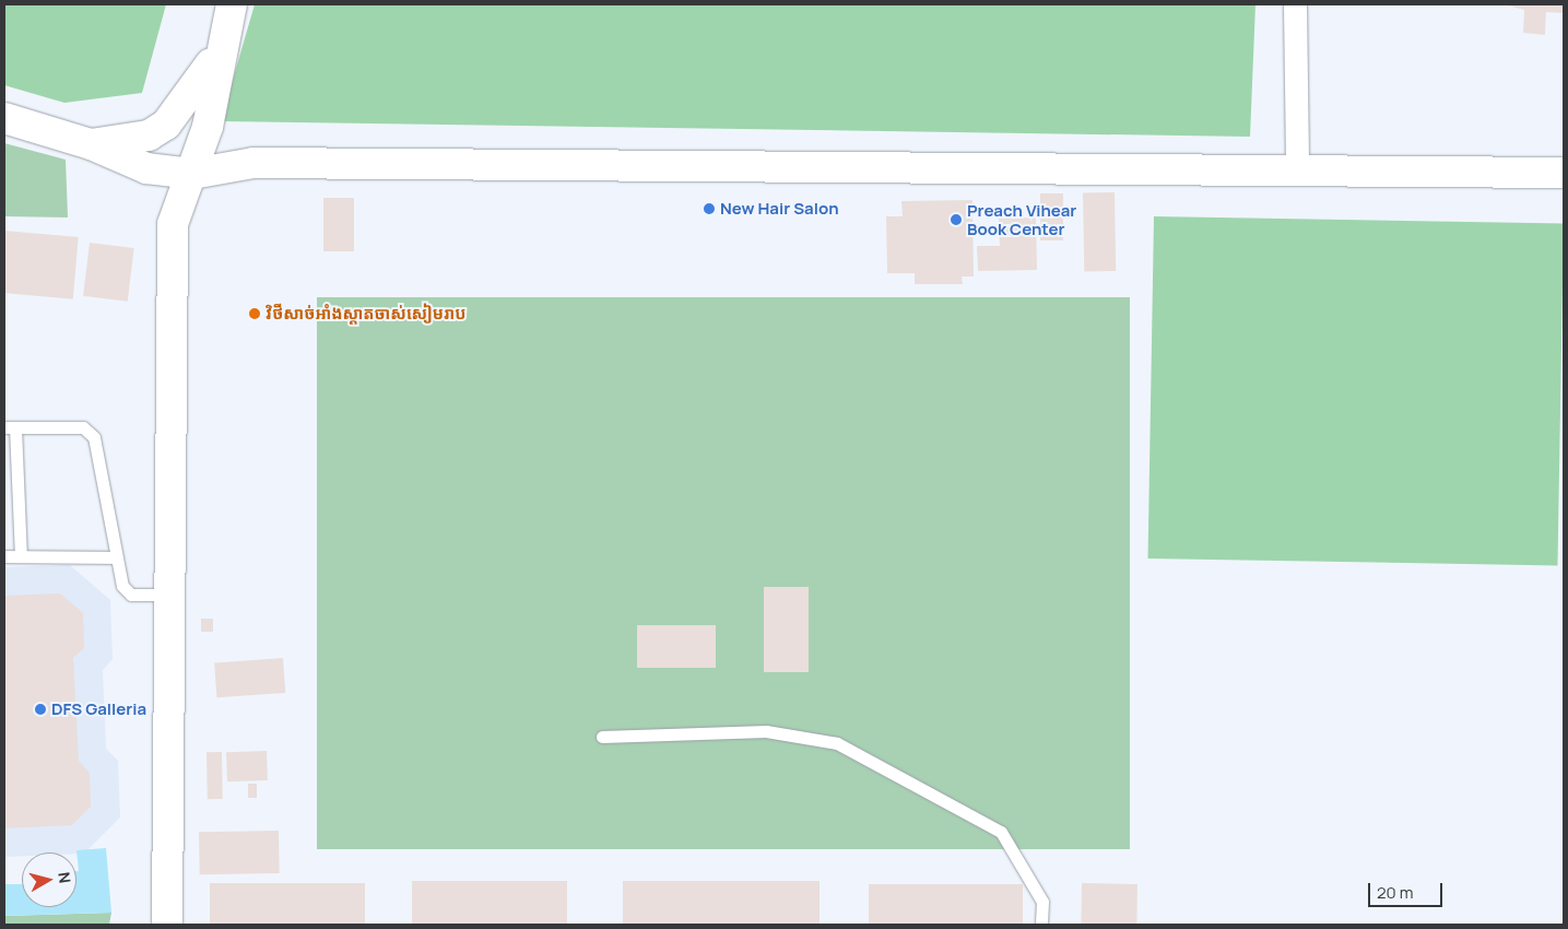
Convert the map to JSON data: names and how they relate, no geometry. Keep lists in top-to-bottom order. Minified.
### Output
{"places":["New Hair Salon","Preach Vihear Book Center","វិថីសាច់អាំងស្តាតចាស់សៀមរាប","DFS Galleria"],"scale_bar":"20 m","north":"right"}
